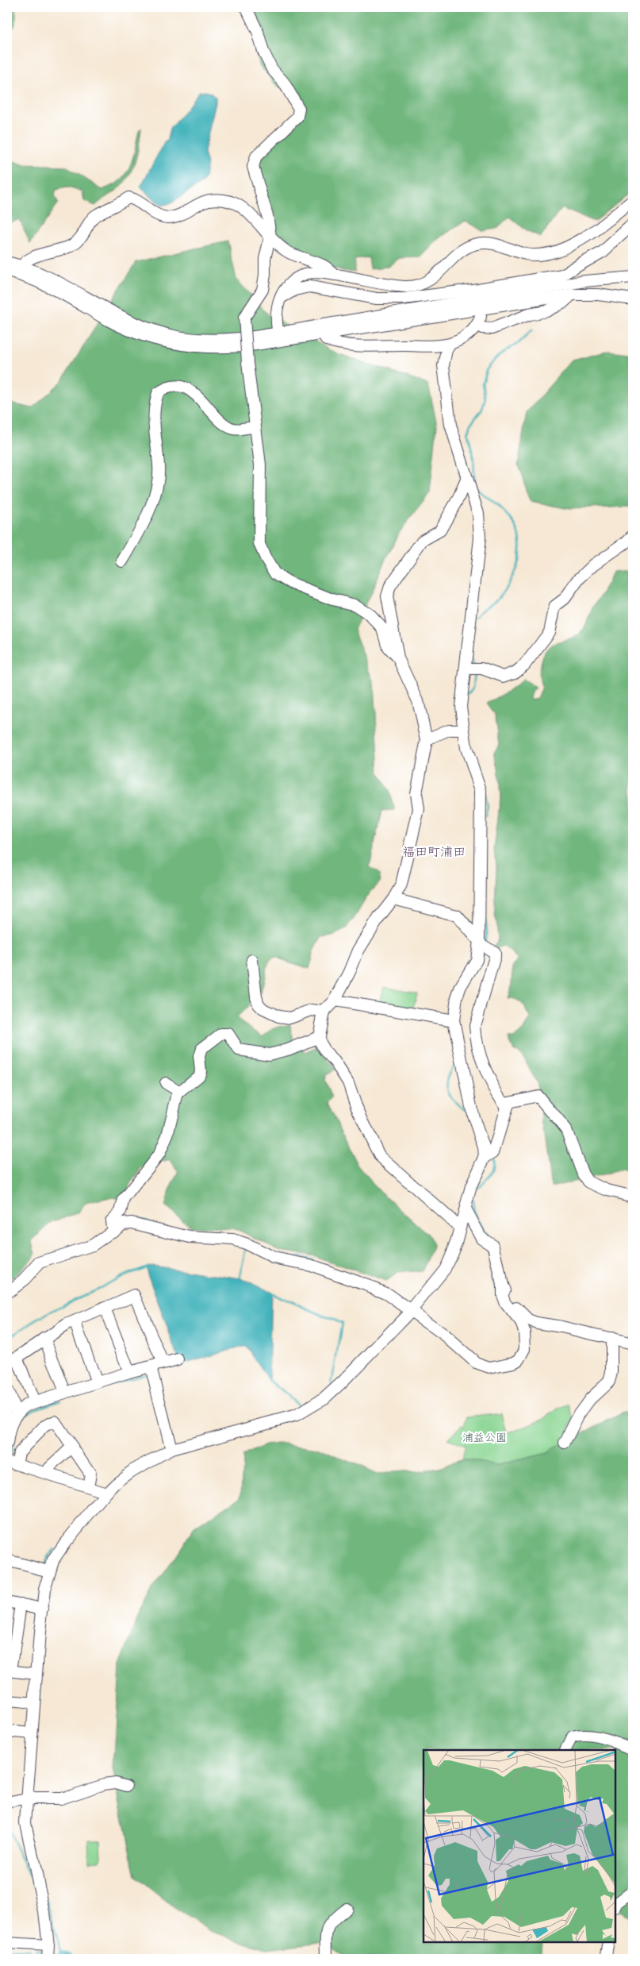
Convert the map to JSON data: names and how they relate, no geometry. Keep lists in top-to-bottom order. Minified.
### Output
{"districts":["福田町浦田"],"parks":["浦益公園"]}
